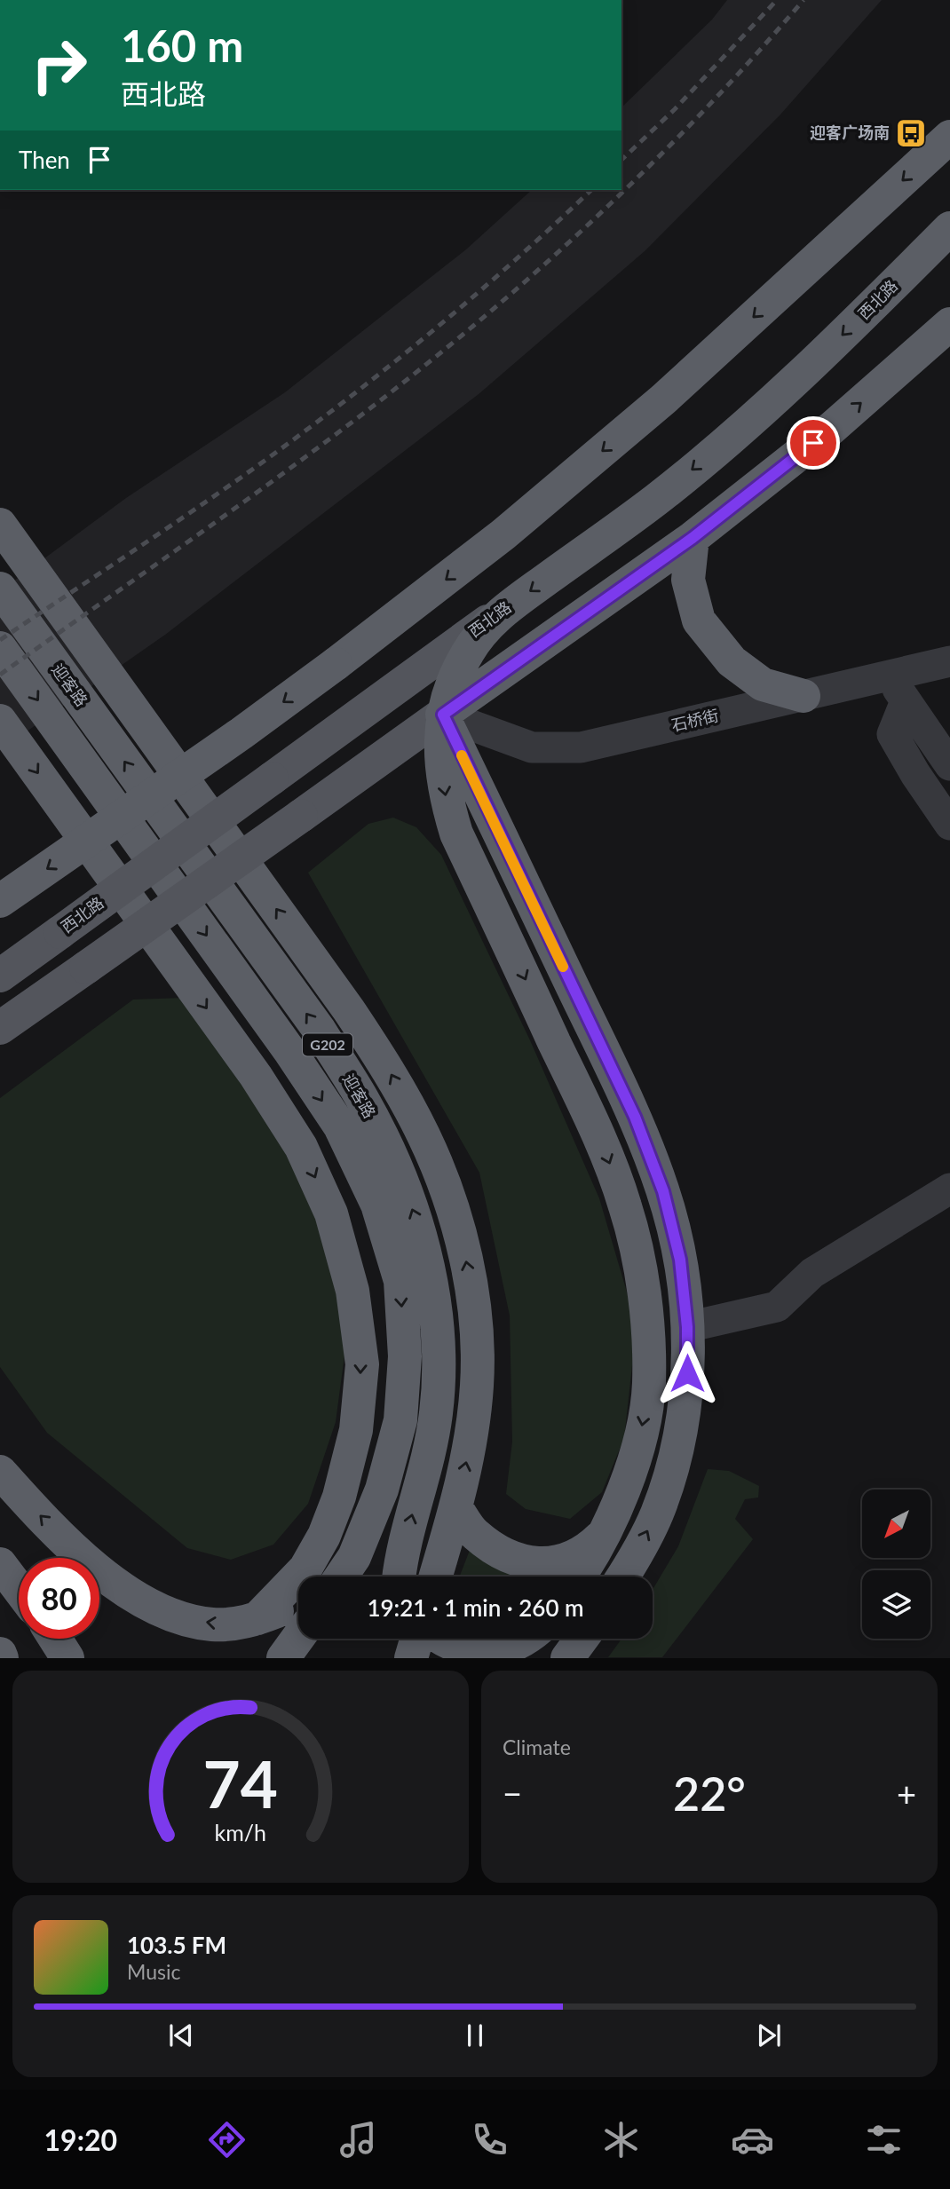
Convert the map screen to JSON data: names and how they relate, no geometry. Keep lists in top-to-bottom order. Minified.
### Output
{"streets":{"highway":["西北路","迎客路","G202"],"street":["石桥街"]},"places":{"bus stop":["迎客广场南"]},"north":"bottom left","page":{"turn":["160 m","西北路"],"then":"Then","limit":"80","trip":"19:21 · 1 min · 260 m","tile":"Climate","heat":["−","22°","+"],"song":["103.5 FM","Music"],"tabs":"19:20","gauge":["74","km/h"]}}
